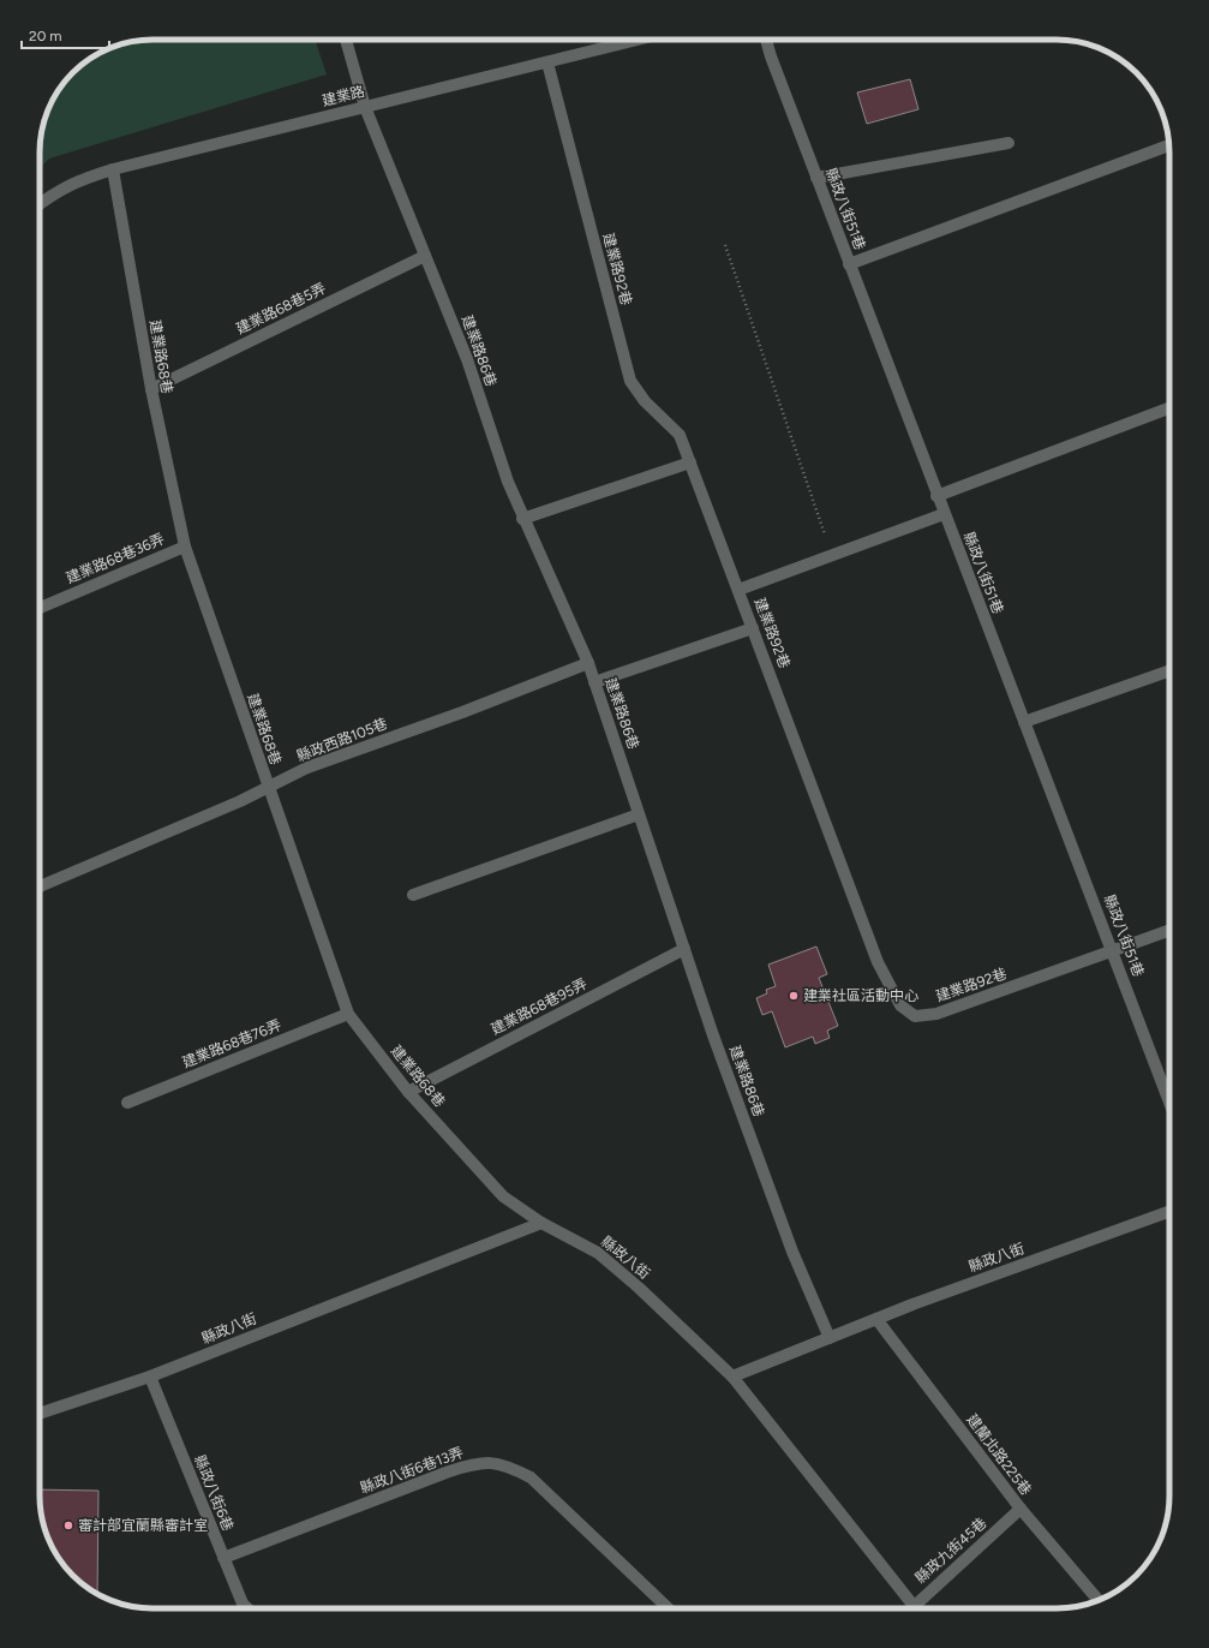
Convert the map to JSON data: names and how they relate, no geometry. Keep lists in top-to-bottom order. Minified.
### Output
{"streets":{"street":["建業路","縣政八街51巷","建業路92巷","建業路68巷5弄","建業路86巷","建業路68巷","建業路68巷36弄","縣政西路105巷","建業路68巷95弄","建業路68巷76弄","縣政八街","建蘭北路225巷","縣政八街6巷13弄","縣政八街6巷","縣政九街45巷"]},"crossings":[["建業路","建業路92巷"],["建業路","建業路86巷"],["建業路","建業路68巷"],["縣政八街51巷","建業路92巷"],["建業路68巷5弄","建業路86巷"],["建業路68巷5弄","建業路68巷"],["建業路86巷","縣政西路105巷"],["建業路86巷","建業路68巷95弄"],["建業路86巷","縣政八街"],["建業路68巷","建業路68巷36弄"],["建業路68巷","縣政西路105巷"],["建業路68巷","建業路68巷95弄"],["建業路68巷","建業路68巷76弄"],["建業路68巷","縣政八街"],["縣政八街","建蘭北路225巷"],["縣政八街","縣政八街6巷"],["建蘭北路225巷","縣政九街45巷"],["縣政八街6巷13弄","縣政八街6巷"]],"places":["建業社區活動中心","審計部宜蘭縣審計室"],"scale_bar":"20 m"}
